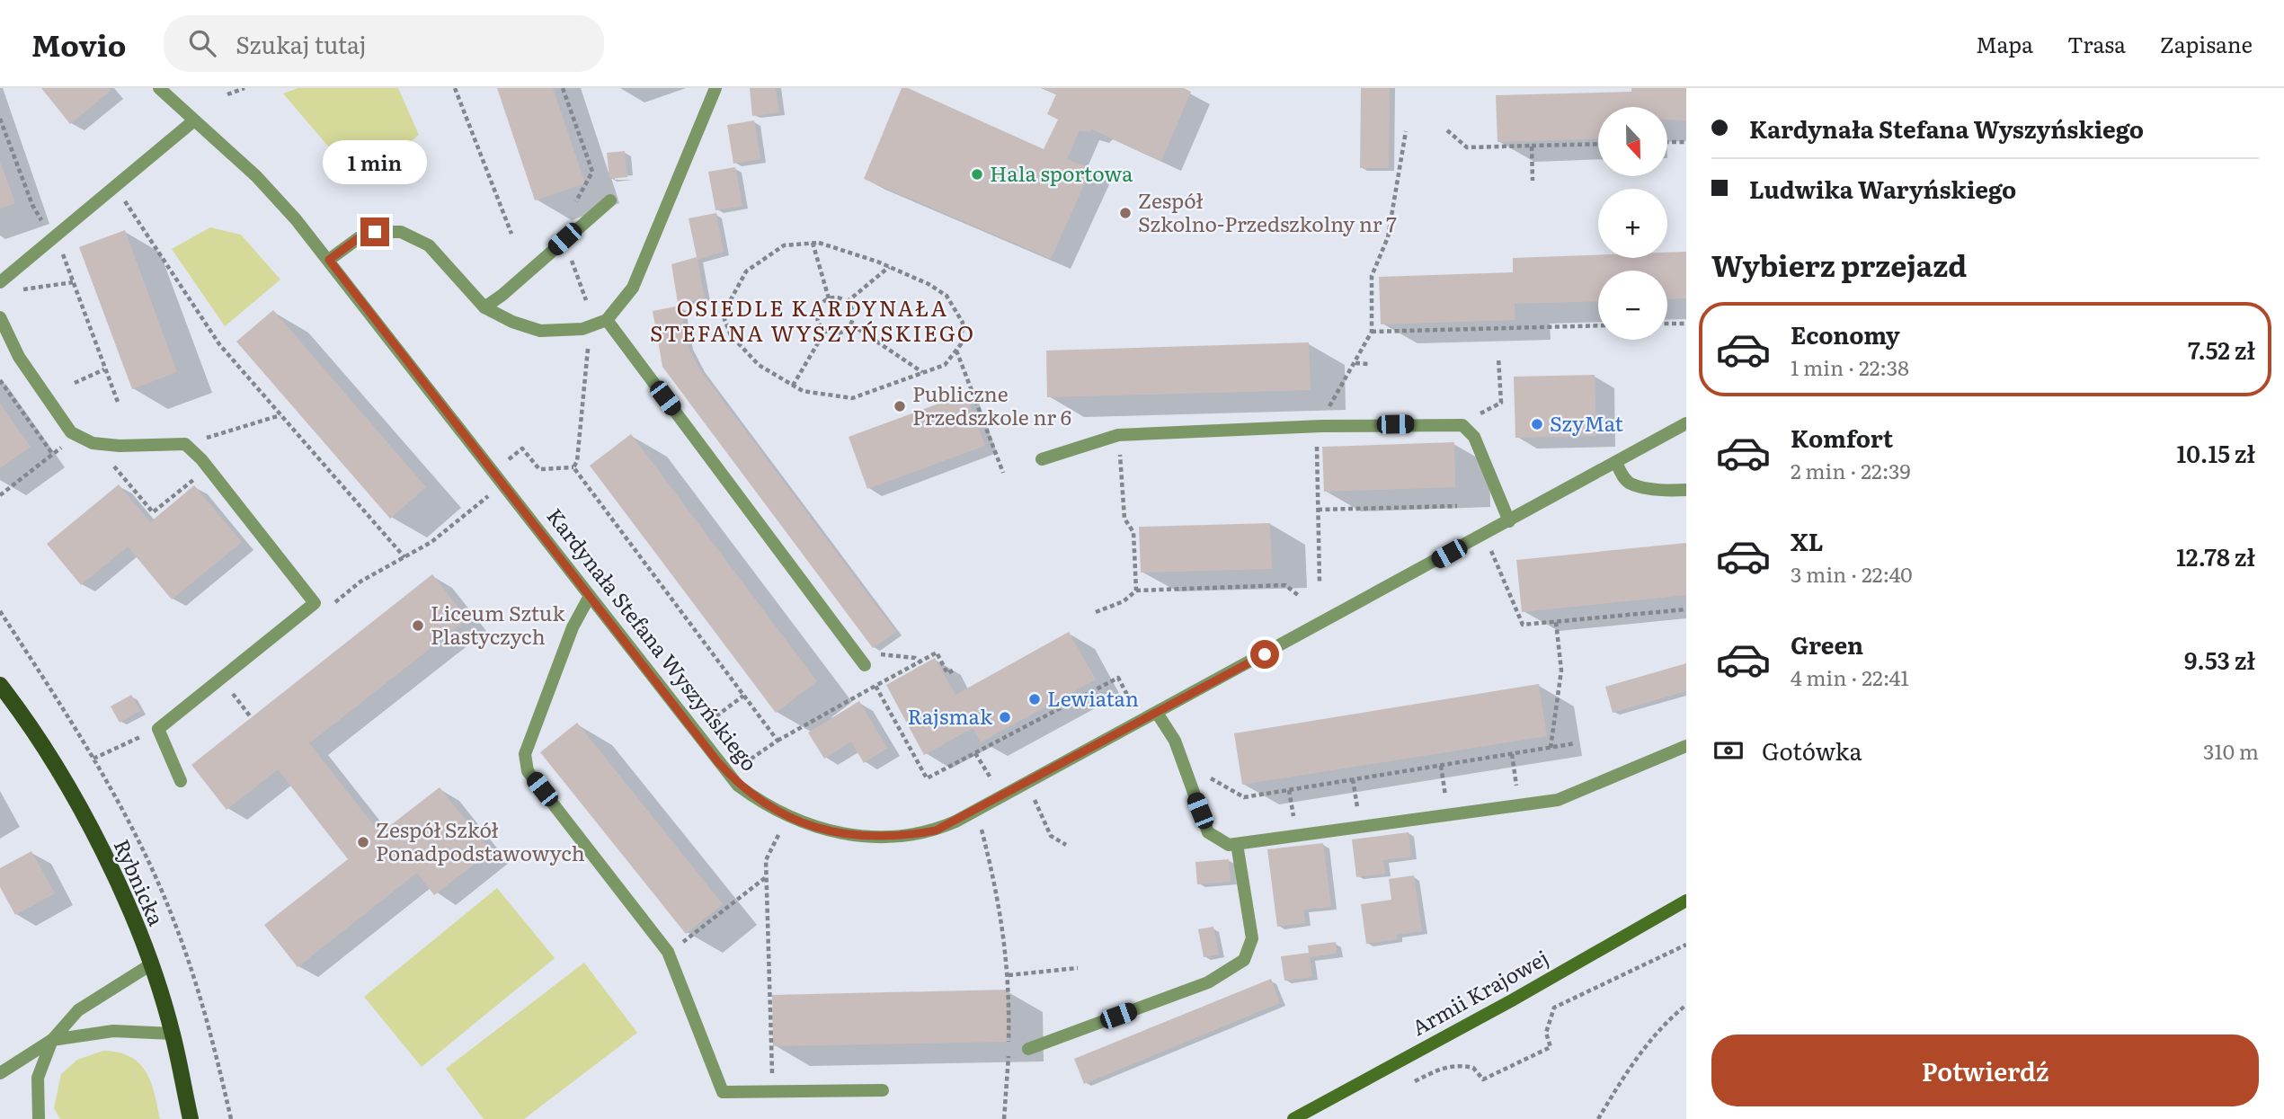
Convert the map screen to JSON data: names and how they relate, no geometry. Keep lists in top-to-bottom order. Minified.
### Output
{"streets":{"main road":["Rybnicka","Armii Krajowej"],"street":["Kardynała Stefana Wyszyńskiego"]},"districts":["OSIEDLE KARDYNAŁA STEFANA WYSZYŃSKIEGO"],"places":["Hala sportowa","Zespół Szkolno-Przedszkolny nr 7","Publiczne Przedszkole nr 6","SzyMat","Liceum Sztuk Plastyczych","Lewiatan","Rajsmak","Zespół Szkół Ponadpodstawowych"],"north":"bottom","page":{"header":"Movio","search":"Szukaj tutaj","nav":["Mapa","Trasa","Zapisane"],"banner":["Kardynała Stefana Wyszyńskiego","Ludwika Waryńskiego"],"map_buttons":["+","−"],"bubble":"1 min","heading":"Wybierz przejazd","list":[{"name":"Economy","note":"1 min · 22:38","value":"7.52 zł"},{"name":"Komfort","note":"2 min · 22:39","value":"10.15 zł"},{"name":"XL","note":"3 min · 22:40","value":"12.78 zł"},{"name":"Green","note":"4 min · 22:41","value":"9.53 zł"}],"pay":["Gotówka","310 m"],"buttons":"Potwierdź"}}
